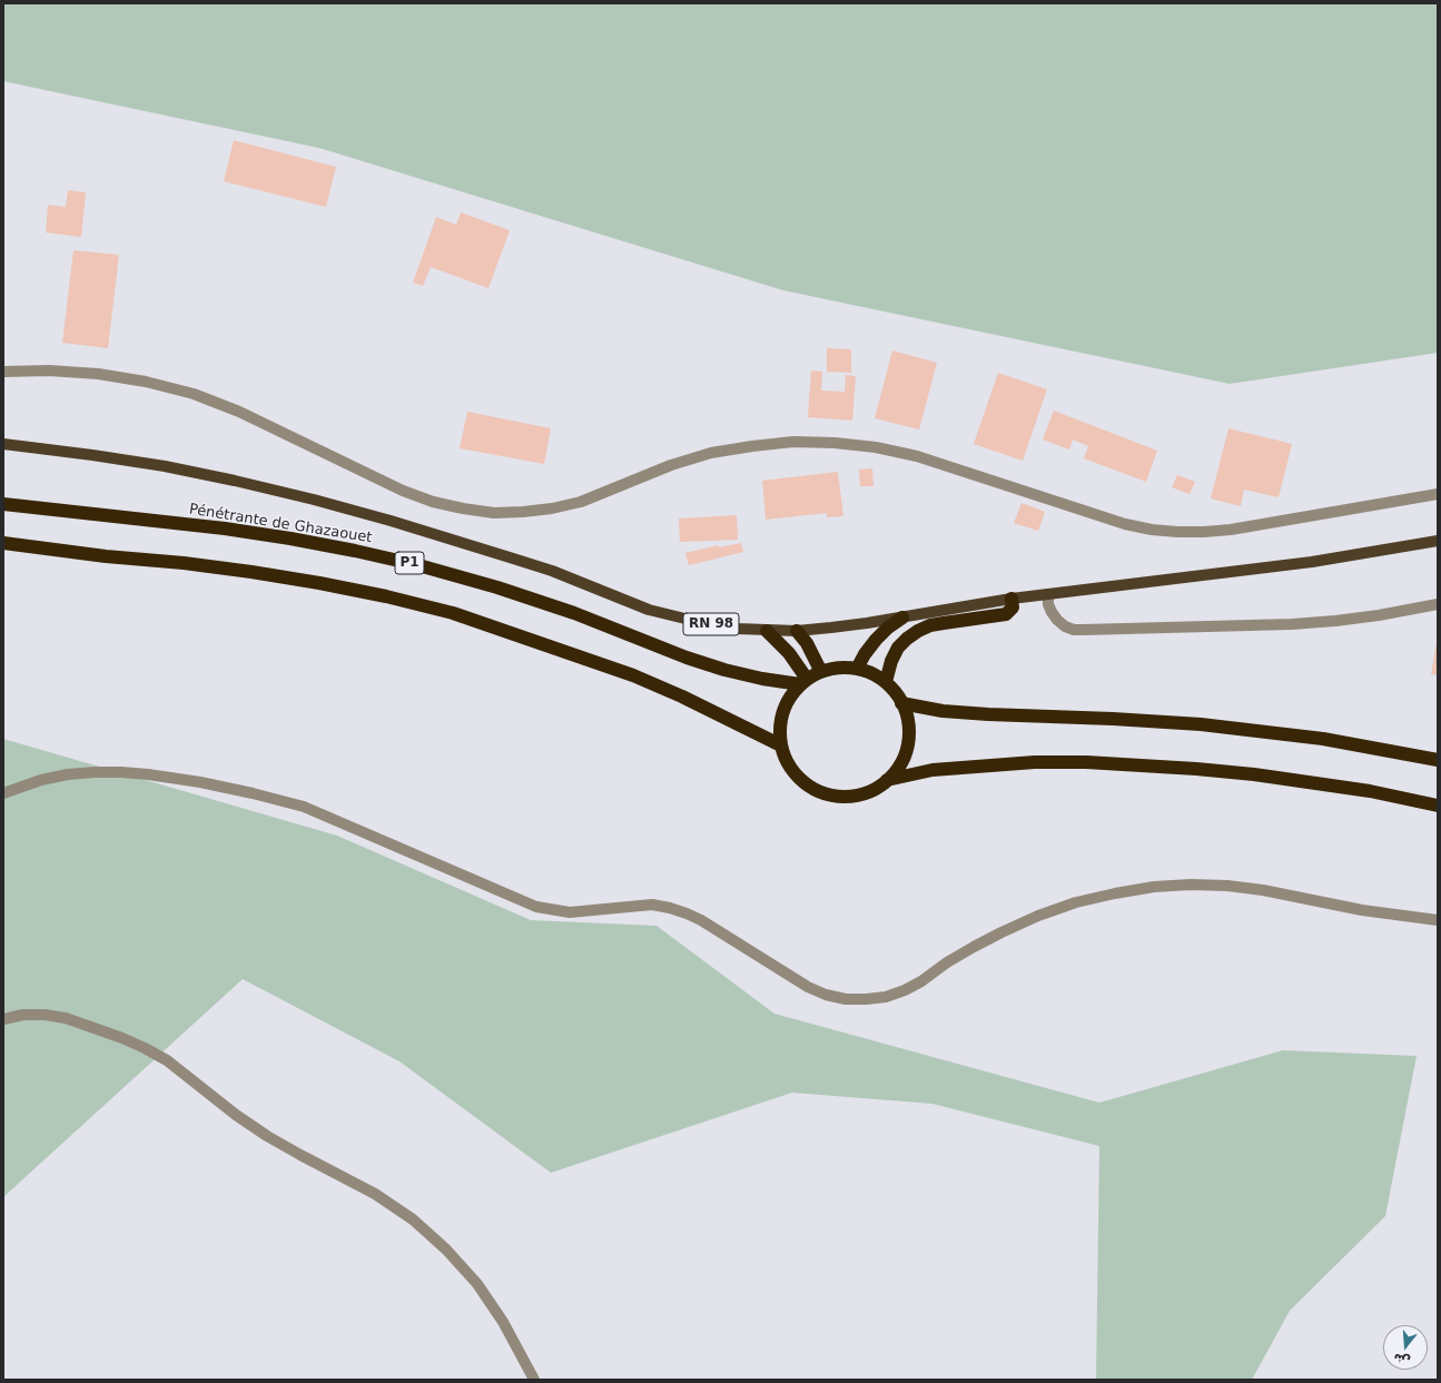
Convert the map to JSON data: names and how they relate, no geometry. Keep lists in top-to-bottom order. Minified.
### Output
{"streets":{"highway":["Pénétrante de Ghazaouet","P1"],"main road":["RN 98"]},"north":"bottom"}
